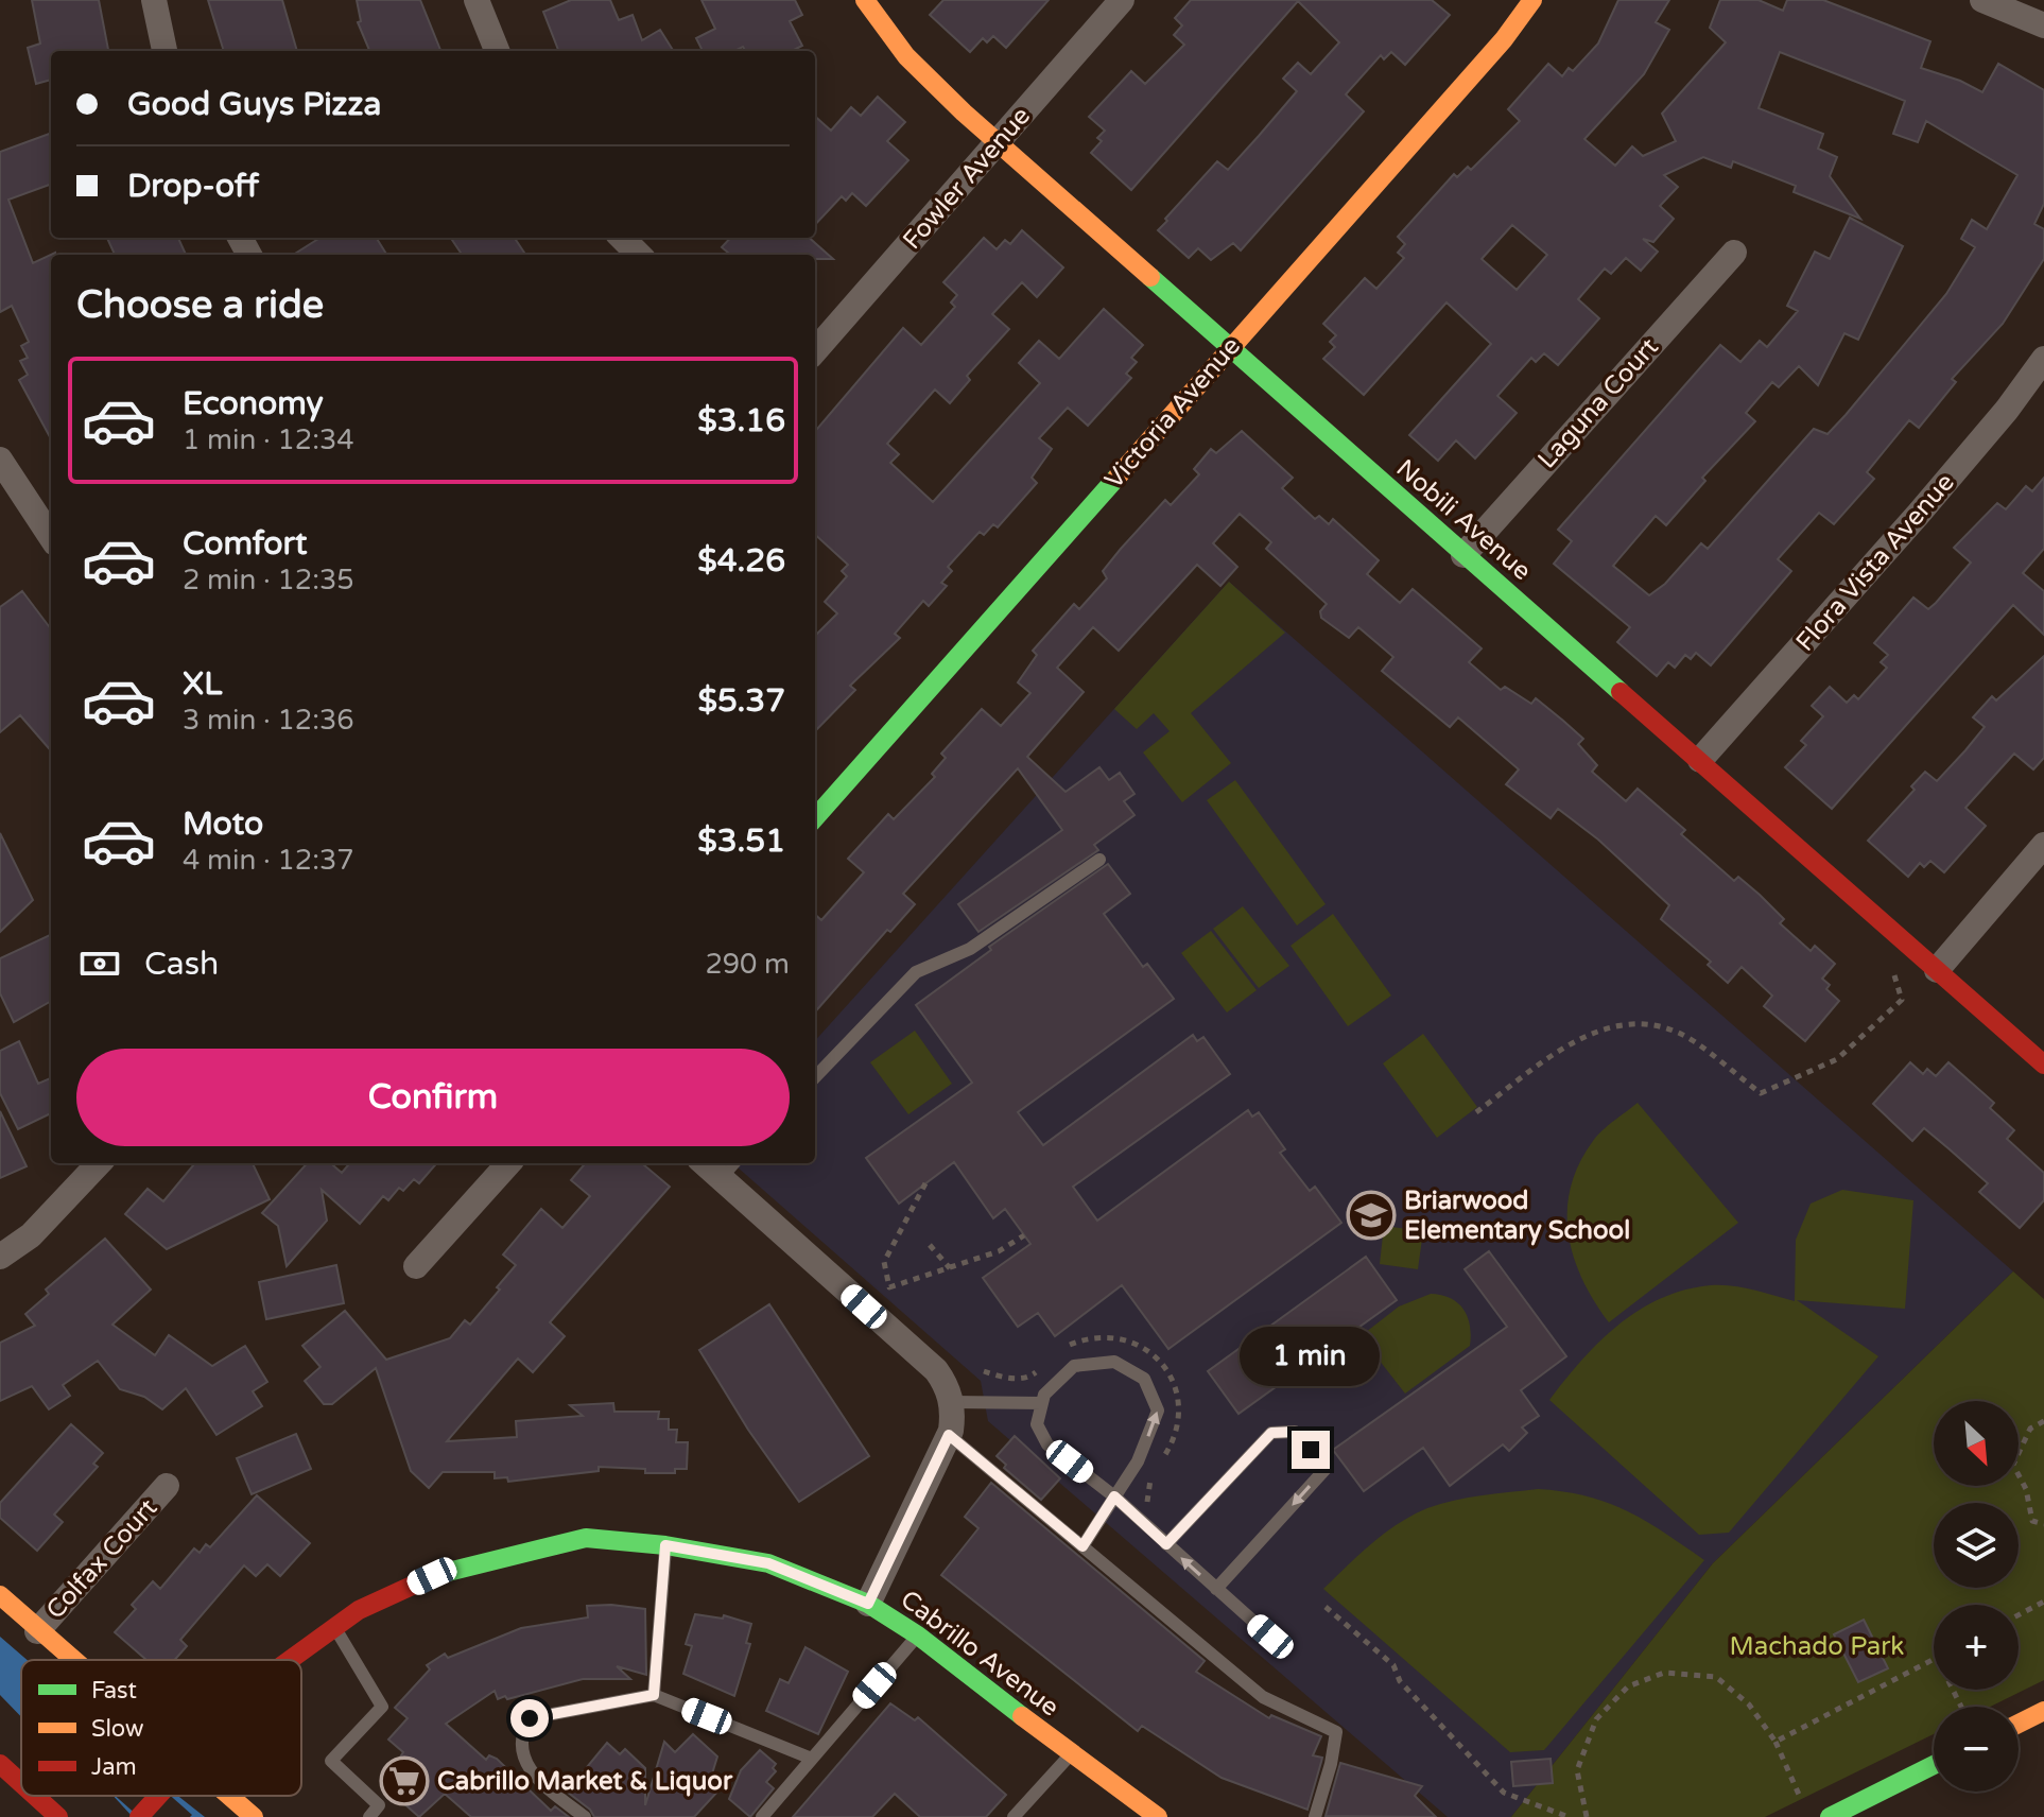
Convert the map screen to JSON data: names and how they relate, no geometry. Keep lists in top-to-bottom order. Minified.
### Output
{"streets":{"street":["Fowler Avenue","Laguna Court","Victoria Avenue","Nobili Avenue","Flora Vista Avenue","Colfax Court","Cabrillo Avenue"]},"crossings":[["Fowler Avenue","Nobili Avenue"],["Laguna Court","Nobili Avenue"],["Victoria Avenue","Nobili Avenue"],["Nobili Avenue","Flora Vista Avenue"]],"parks":["Machado Park"],"places":{"school or university":["Briarwood Elementary School"],"supermarket":["Cabrillo Market & Liquor"]},"legend":["Fast","Slow","Jam"],"north":"bottom right","page":{"banner":["Good Guys Pizza","Drop-off"],"heading":"Choose a ride","list":[{"name":"Economy","note":"1 min · 12:34","value":"$3.16"},{"name":"Comfort","note":"2 min · 12:35","value":"$4.26"},{"name":"XL","note":"3 min · 12:36","value":"$5.37"},{"name":"Moto","note":"4 min · 12:37","value":"$3.51"}],"pay":["Cash","290 m"],"buttons":"Confirm","bubble":"1 min","map_buttons":["+","−"]}}
